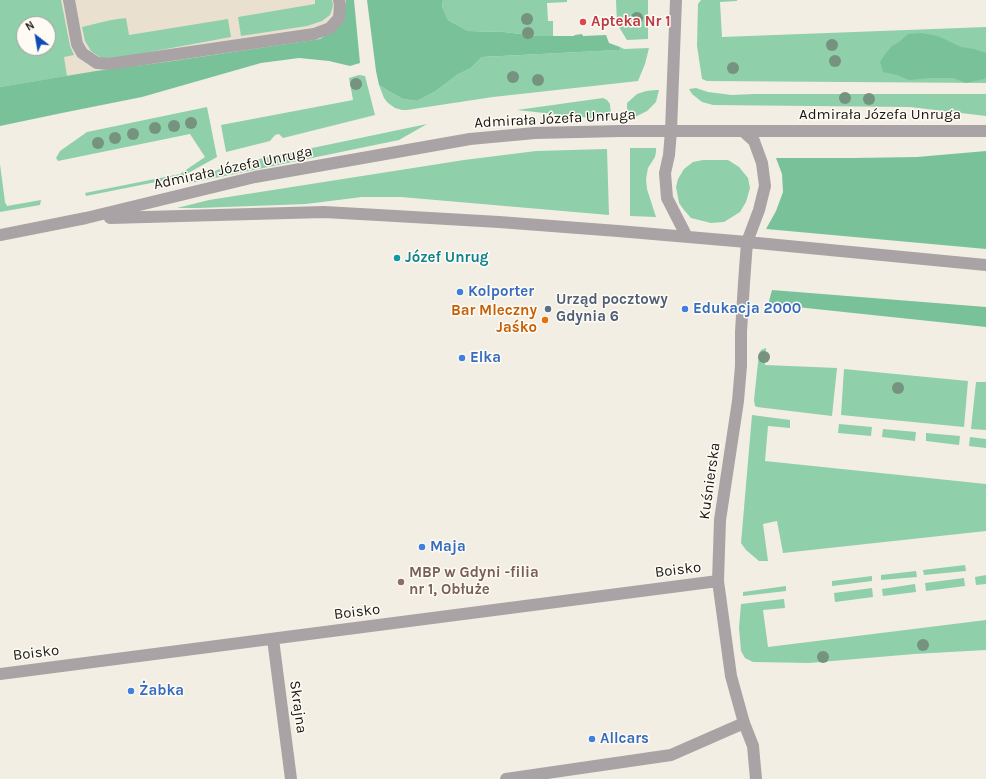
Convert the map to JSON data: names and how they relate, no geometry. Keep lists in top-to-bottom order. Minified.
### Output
{"streets":{"street":["Admirała Józefa Unruga","Kuśnierska","Boisko","Skrajna"]},"crossings":[["Admirała Józefa Unruga","Kuśnierska"],["Kuśnierska","Boisko"],["Boisko","Skrajna"]],"places":["Apteka Nr 1","Józef Unrug","Kolporter","Urząd pocztowy Gdynia 6","Edukacja 2000","Bar Mleczny Jaśko","Elka","Maja","MBP w Gdyni -filia nr 1, Obłuże","Żabka","Allcars"],"north":"top left"}
